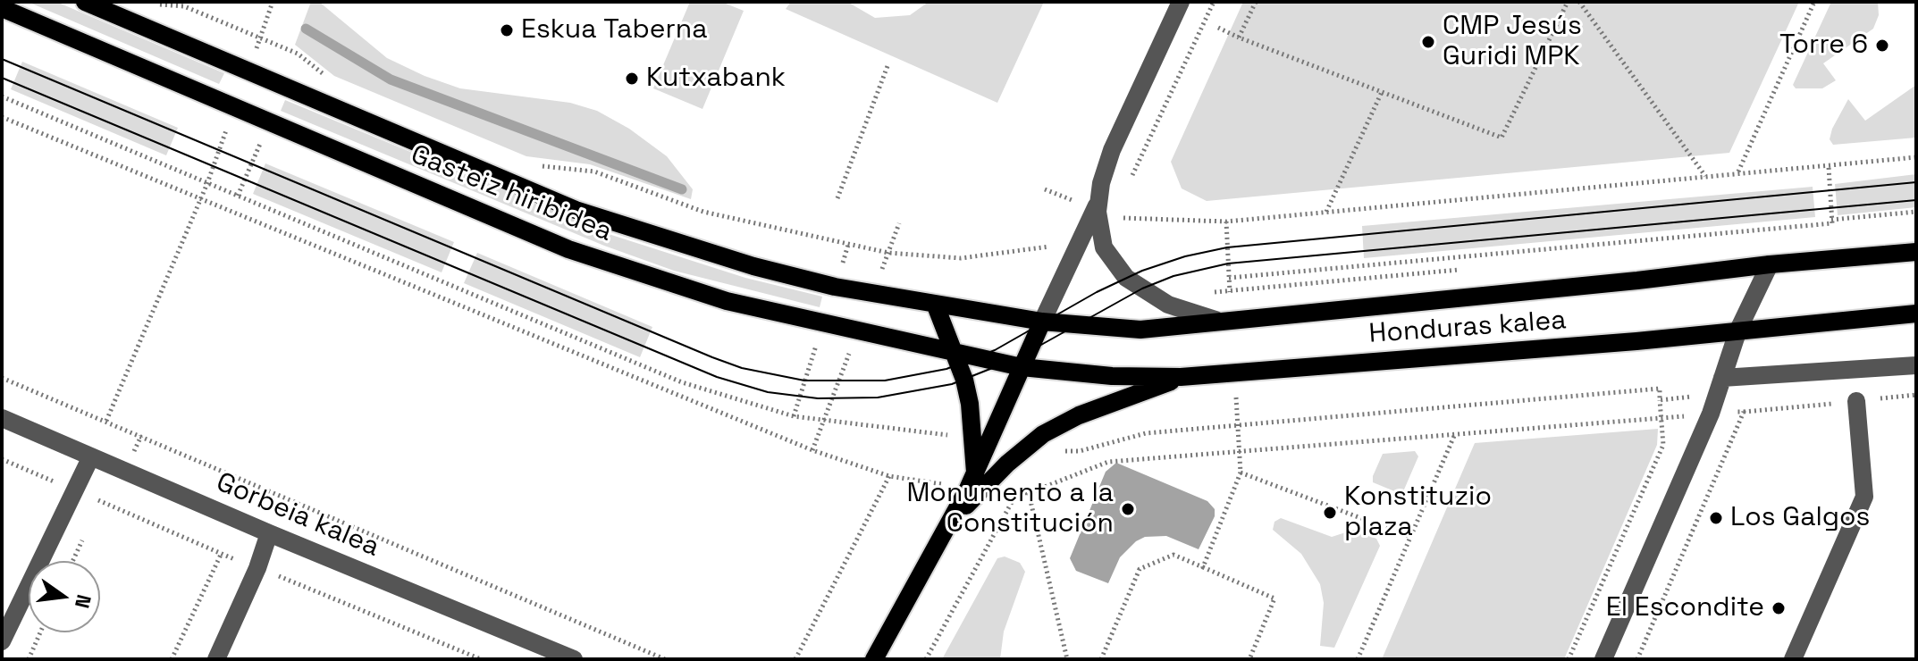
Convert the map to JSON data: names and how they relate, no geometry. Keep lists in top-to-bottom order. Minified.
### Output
{"streets":{"main road":["Gasteiz hiribidea","Honduras kalea"],"street":["Gorbeia kalea"]},"crossings":[["Gasteiz hiribidea","Honduras kalea"]],"places":["Eskua Taberna","CMP Jesús Guridi MPK","Torre 6","Kutxabank","Monumento a la Constitución","Konstituzio plaza","Los Galgos","El Escondite"],"north":"right"}
